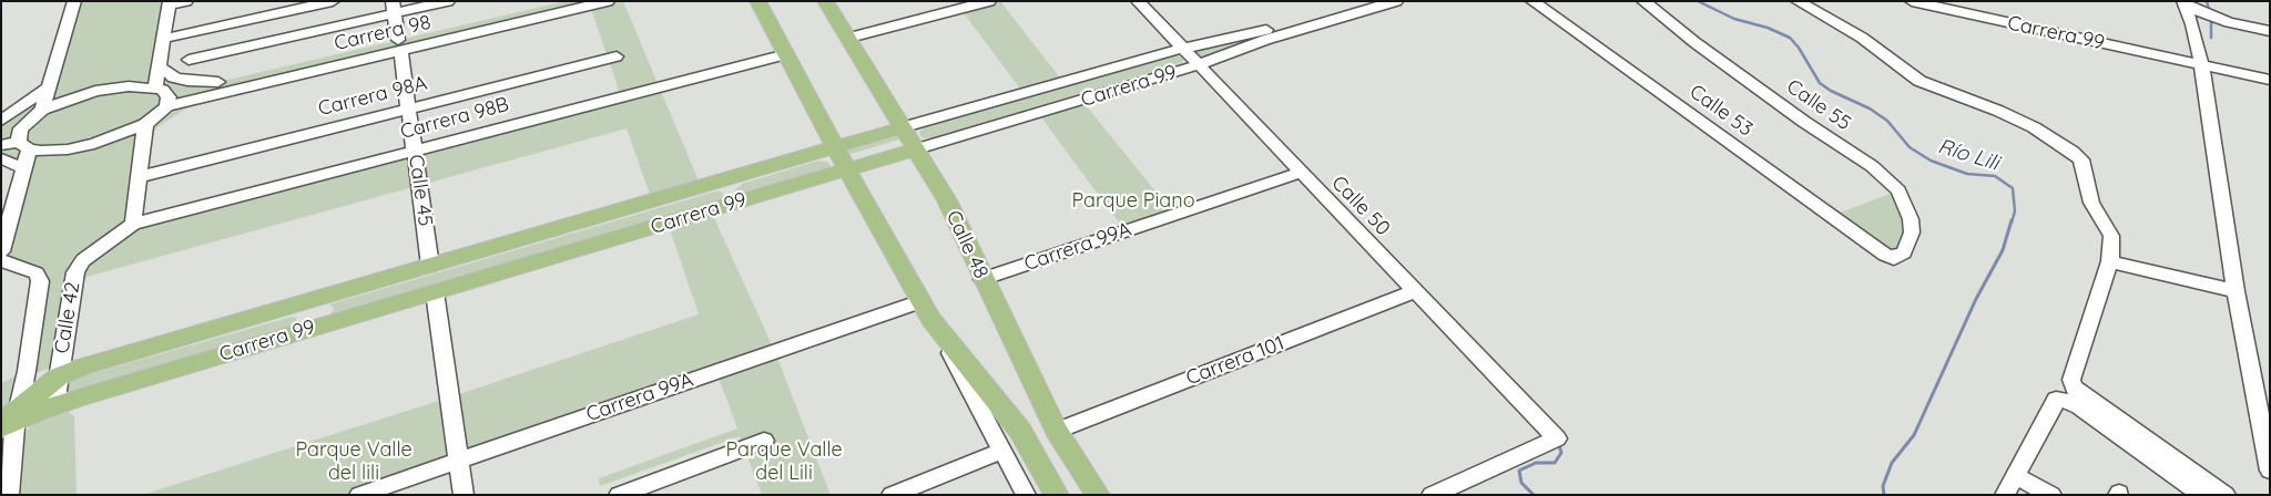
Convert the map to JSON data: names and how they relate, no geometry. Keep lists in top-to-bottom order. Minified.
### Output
{"streets":{"main road":["Carrera 99","Calle 48"],"street":["Carrera 98","Carrera 98A","Calle 55","Calle 53","Carrera 98B","Calle 45","Calle 50","Carrera 99A","Calle 42","Carrera 101"]},"crossings":[["Carrera 98","Calle 45"],["Carrera 99","Calle 45"],["Carrera 99","Calle 50"],["Carrera 99","Calle 48"],["Carrera 99","Calle 42"],["Carrera 98A","Calle 45"],["Calle 55","Calle 53"],["Carrera 98B","Calle 45"],["Carrera 98B","Calle 42"],["Calle 50","Carrera 99A"],["Calle 50","Carrera 101"],["Calle 48","Carrera 99A"],["Calle 48","Carrera 101"]],"water":["Río Lili"],"parks":["Parque Piano","Parque Valle del lili","Parque Valle del Lili"]}
